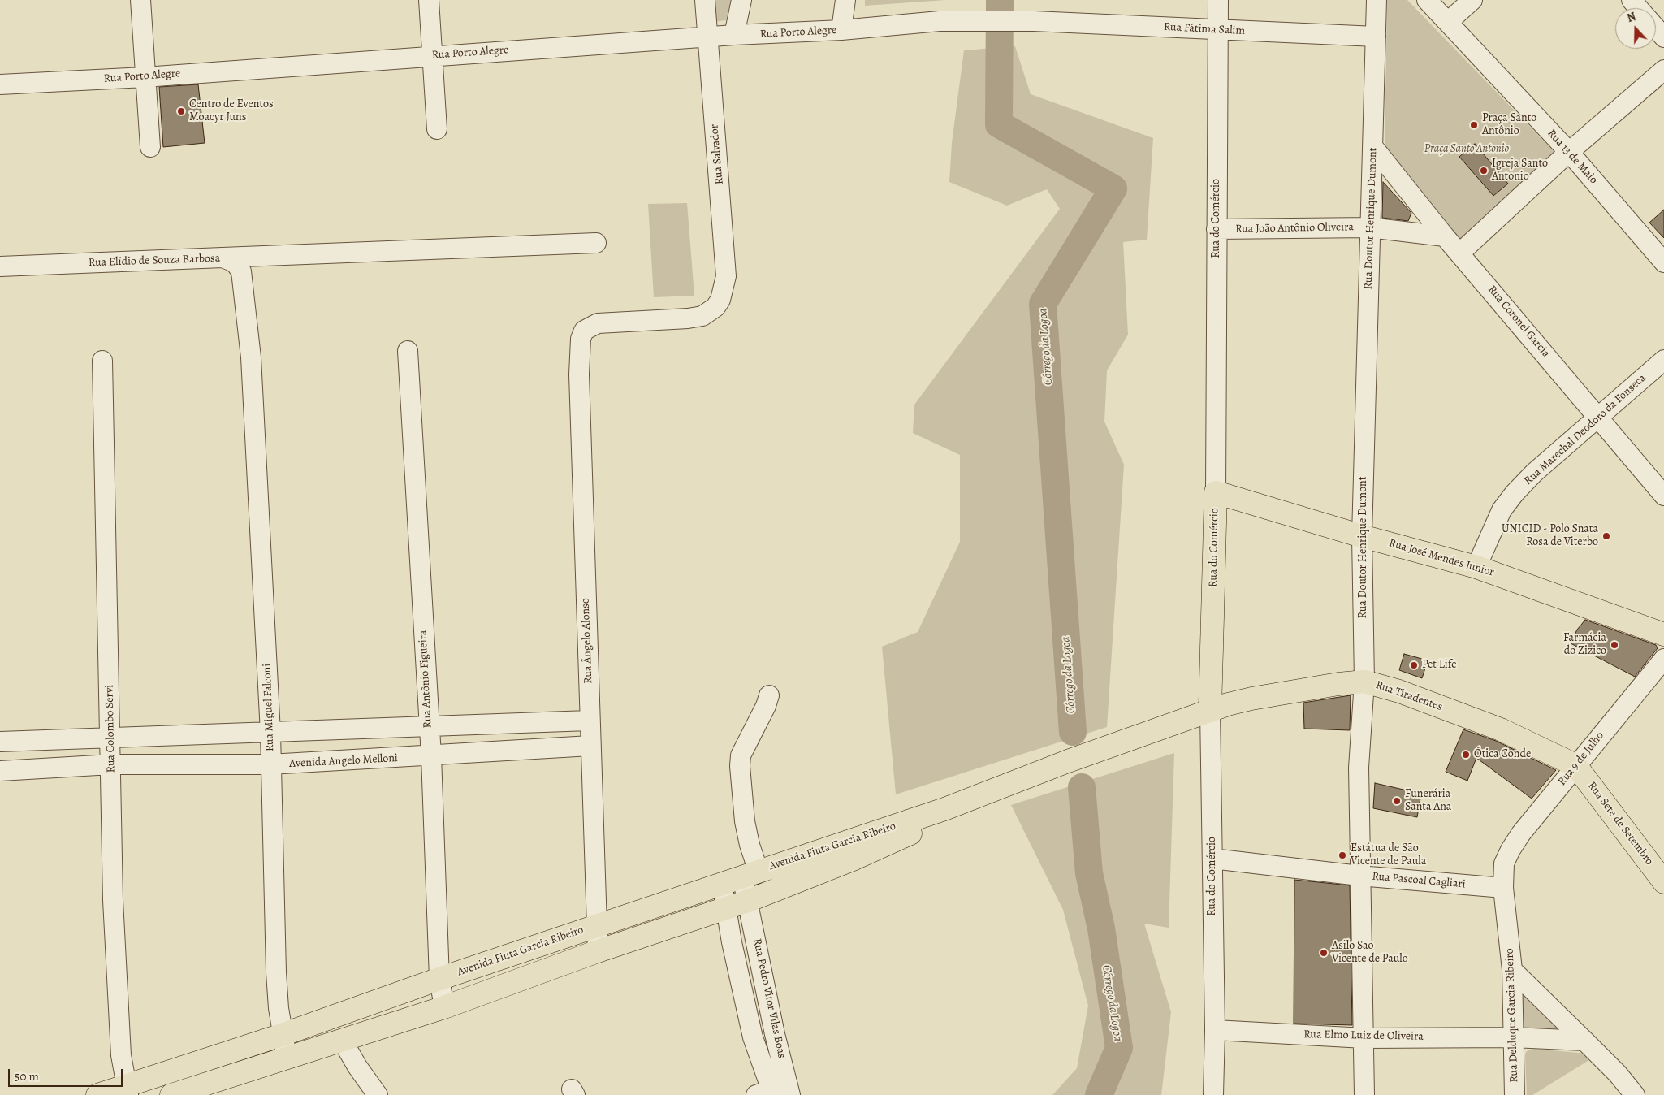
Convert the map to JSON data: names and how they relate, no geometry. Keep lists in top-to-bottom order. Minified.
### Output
{"streets":{"main road":["Rua do Comércio","Rua José Mendes Junior","Rua Tiradentes","Rua Sete de Setembro","Avenida Fiuta Garcia Ribeiro"],"street":["Rua Fátima Salim","Rua Porto Alegre","Rua Salvador","Rua 13 de Maio","Rua Doutor Henrique Dumont","Rua João Antônio Oliveira","Rua Elídio de Souza Barbosa","Rua Coronel Garcia","Rua Marechal Deodoro da Fonseca","Rua Ângelo Alonso","Rua Antônio Figueira","Rua Miguel Falconi","Rua Colombo Servi","Rua 9 de Julho","Avenida Angelo Melloni","Rua Pascoal Cagliari","Rua Pedro Vitor Vilas Boas","Rua Delduque Garcia Ribeiro","Rua Elmo Luiz de Oliveira"]},"crossings":[["Rua Fátima Salim","Rua Porto Alegre"],["Rua Fátima Salim","Rua do Comércio"],["Rua Fátima Salim","Rua Doutor Henrique Dumont"],["Rua Porto Alegre","Rua Salvador"],["Rua Salvador","Rua Ângelo Alonso"],["Rua do Comércio","Rua João Antônio Oliveira"],["Rua do Comércio","Rua José Mendes Junior"],["Rua do Comércio","Rua Tiradentes"],["Rua do Comércio","Avenida Fiuta Garcia Ribeiro"],["Rua do Comércio","Rua Pascoal Cagliari"],["Rua do Comércio","Rua Elmo Luiz de Oliveira"],["Rua Doutor Henrique Dumont","Rua João Antônio Oliveira"],["Rua Doutor Henrique Dumont","Rua Coronel Garcia"],["Rua Doutor Henrique Dumont","Rua José Mendes Junior"],["Rua Doutor Henrique Dumont","Rua Tiradentes"],["Rua Doutor Henrique Dumont","Rua Pascoal Cagliari"],["Rua Doutor Henrique Dumont","Rua Elmo Luiz de Oliveira"],["Rua João Antônio Oliveira","Rua Coronel Garcia"],["Rua Elídio de Souza Barbosa","Rua Miguel Falconi"],["Rua Coronel Garcia","Rua Marechal Deodoro da Fonseca"],["Rua Marechal Deodoro da Fonseca","Rua José Mendes Junior"],["Rua Ângelo Alonso","Avenida Angelo Melloni"],["Rua Ângelo Alonso","Avenida Fiuta Garcia Ribeiro"],["Rua Antônio Figueira","Avenida Angelo Melloni"],["Rua Antônio Figueira","Avenida Fiuta Garcia Ribeiro"],["Rua Tiradentes","Rua 9 de Julho"],["Rua Tiradentes","Rua Sete de Setembro"],["Rua Tiradentes","Avenida Fiuta Garcia Ribeiro"],["Rua Miguel Falconi","Avenida Angelo Melloni"],["Rua Miguel Falconi","Avenida Fiuta Garcia Ribeiro"],["Rua Colombo Servi","Avenida Angelo Melloni"],["Rua Colombo Servi","Avenida Fiuta Garcia Ribeiro"],["Rua 9 de Julho","Rua Sete de Setembro"],["Rua 9 de Julho","Rua Delduque Garcia Ribeiro"],["Avenida Fiuta Garcia Ribeiro","Rua Pedro Vitor Vilas Boas"],["Rua Pascoal Cagliari","Rua Delduque Garcia Ribeiro"],["Rua Delduque Garcia Ribeiro","Rua Elmo Luiz de Oliveira"]],"water":["Córrego da Logoa"],"parks":["Praça Santo Antonio"],"places":["Centro de Eventos Moacyr Juns","Praça Santo Antônio","Igreja Santo Antonio","UNICID - Polo Snata Rosa de Viterbo","Farmácia do Zizico","Pet Life","Ótica Conde","Funerária Santa Ana","Estátua de São Vicente de Paula","Asilo São Vicente de Paulo"],"scale_bar":"50 m","north":"top"}
